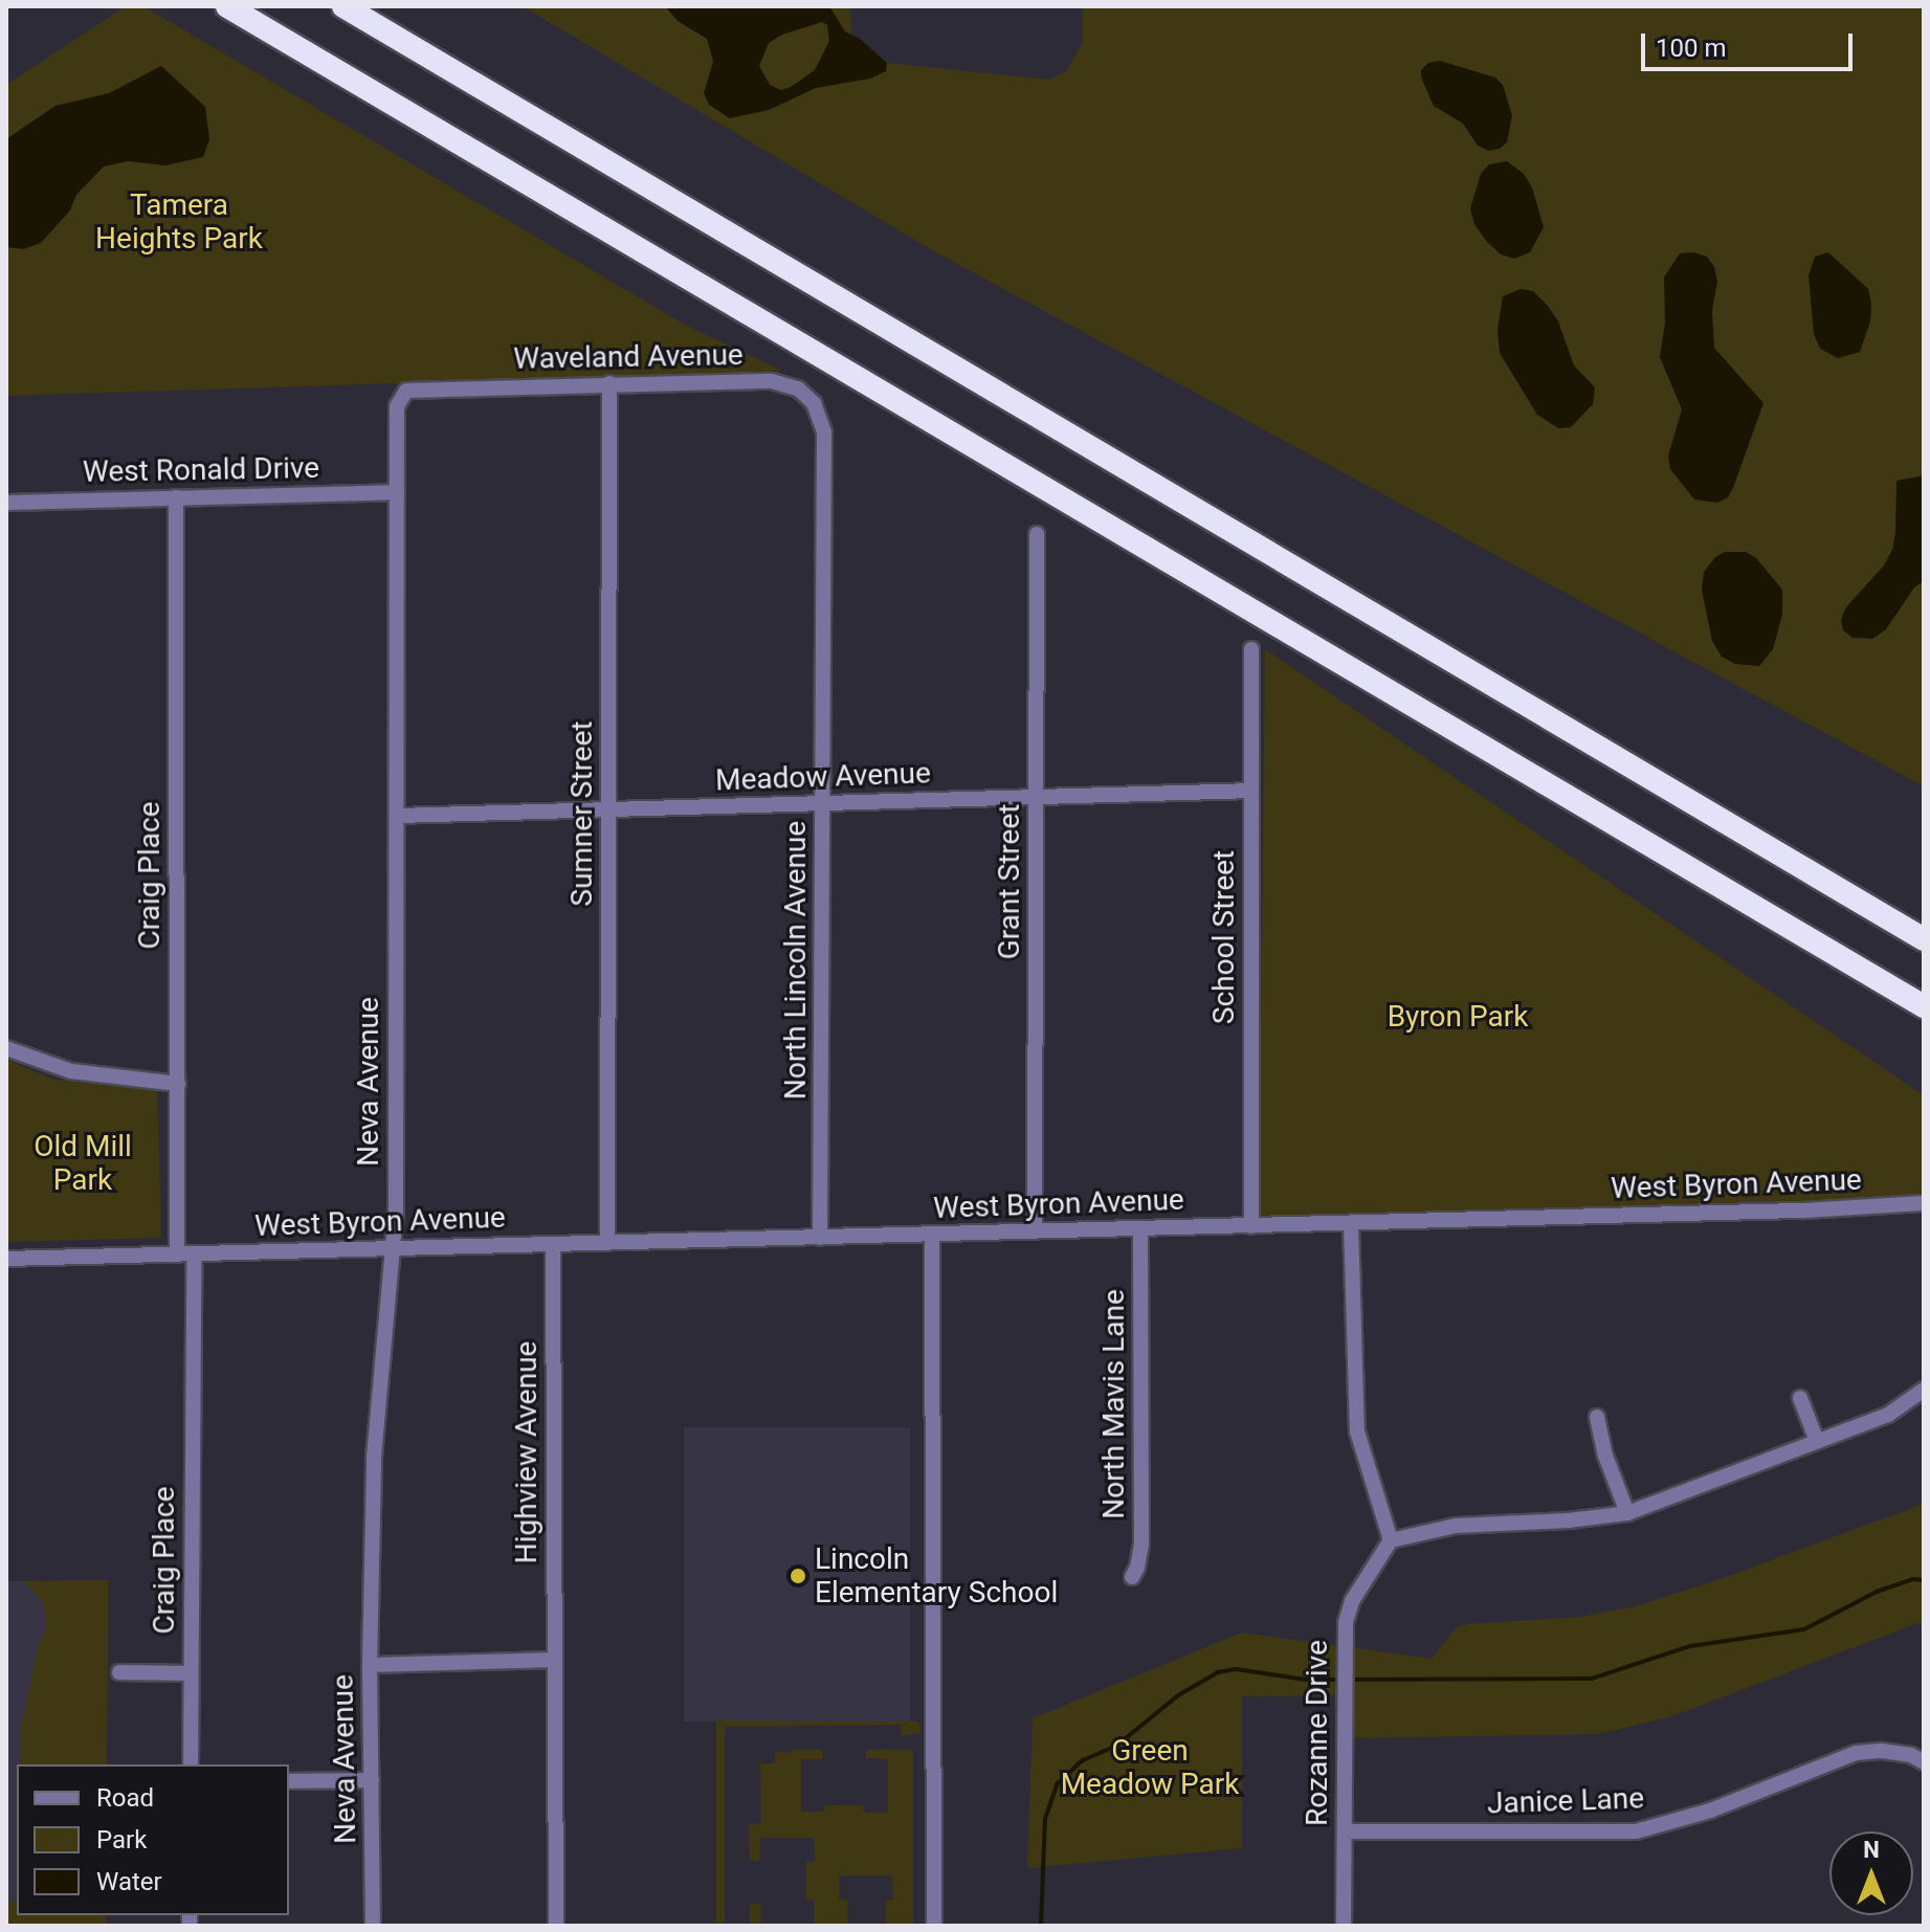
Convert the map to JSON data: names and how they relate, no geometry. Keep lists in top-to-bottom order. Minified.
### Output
{"streets":{"street":["Waveland Avenue","West Ronald Drive","Meadow Avenue","Sumner Street","Craig Place","Grant Street","School Street","North Lincoln Avenue","Neva Avenue","West Byron Avenue","North Mavis Lane","Highview Avenue","Rozanne Drive","Janice Lane"]},"crossings":[["Waveland Avenue","Sumner Street"],["Waveland Avenue","North Lincoln Avenue"],["Waveland Avenue","Neva Avenue"],["West Ronald Drive","Craig Place"],["West Ronald Drive","Neva Avenue"],["Meadow Avenue","Sumner Street"],["Meadow Avenue","Grant Street"],["Meadow Avenue","School Street"],["Meadow Avenue","North Lincoln Avenue"],["Meadow Avenue","Neva Avenue"],["Sumner Street","West Byron Avenue"],["Craig Place","West Byron Avenue"],["Grant Street","West Byron Avenue"],["School Street","West Byron Avenue"],["North Lincoln Avenue","West Byron Avenue"],["Neva Avenue","West Byron Avenue"],["West Byron Avenue","North Mavis Lane"],["West Byron Avenue","Highview Avenue"],["Rozanne Drive","Janice Lane"]],"parks":["Tamera Heights Park","Byron Park","Old Mill Park","Green Meadow Park"],"places":["Lincoln Elementary School"],"legend":["Road","Park","Water"],"scale_bar":"100 m","north":"top"}
